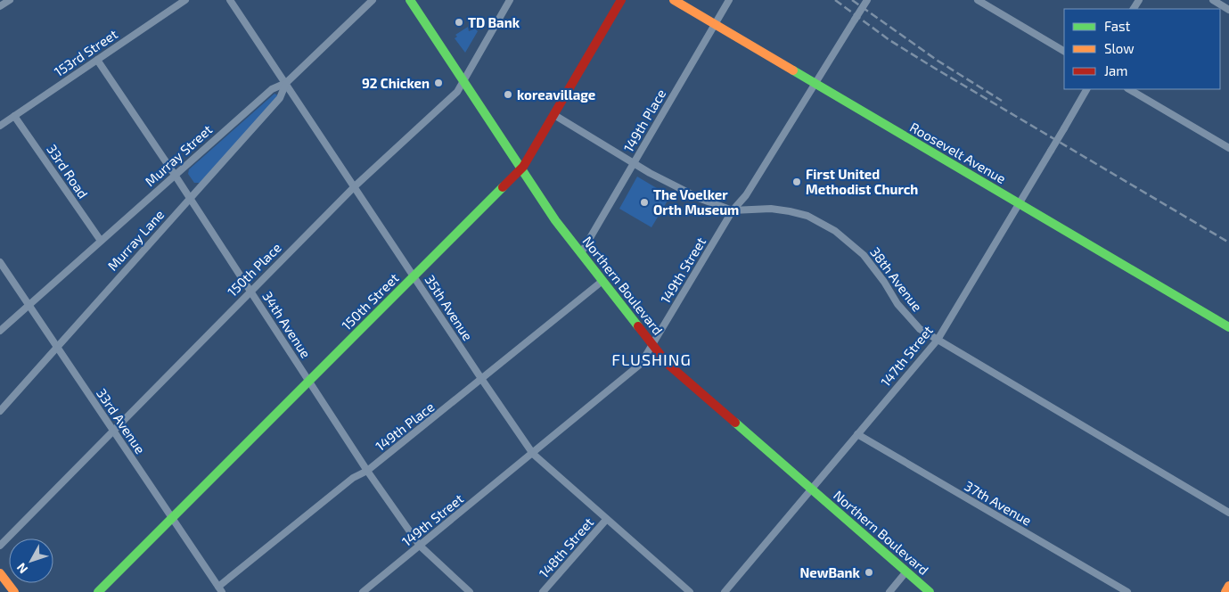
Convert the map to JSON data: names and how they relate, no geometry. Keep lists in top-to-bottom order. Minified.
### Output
{"streets":{"street":["153rd Street","149th Place","Roosevelt Avenue","Murray Street","33rd Road","Murray Lane","150th Place","149th Street","38th Avenue","Northern Boulevard","150th Street","35th Avenue","34th Avenue","147th Street","33rd Avenue","37th Avenue","148th Street"]},"crossings":[["153rd Street","33rd Road"],["153rd Street","34th Avenue"],["149th Place","Roosevelt Avenue"],["149th Place","38th Avenue"],["149th Place","Northern Boulevard"],["149th Place","35th Avenue"],["149th Place","34th Avenue"],["149th Place","33rd Avenue"],["Roosevelt Avenue","149th Street"],["Roosevelt Avenue","147th Street"],["Murray Street","33rd Road"],["Murray Street","Murray Lane"],["Murray Street","35th Avenue"],["Murray Street","34th Avenue"],["Murray Street","33rd Avenue"],["Murray Lane","35th Avenue"],["Murray Lane","34th Avenue"],["Murray Lane","33rd Avenue"],["150th Place","Northern Boulevard"],["150th Place","35th Avenue"],["150th Place","34th Avenue"],["150th Place","33rd Avenue"],["149th Street","38th Avenue"],["149th Street","Northern Boulevard"],["149th Street","35th Avenue"],["149th Street","34th Avenue"],["38th Avenue","150th Street"],["38th Avenue","147th Street"],["Northern Boulevard","150th Street"],["Northern Boulevard","147th Street"],["150th Street","35th Avenue"],["150th Street","34th Avenue"],["150th Street","33rd Avenue"],["35th Avenue","148th Street"],["147th Street","37th Avenue"]],"districts":["FLUSHING"],"places":["TD Bank","92 Chicken","koreavillage","First United Methodist Church","The Voelker Orth Museum","NewBank"],"legend":["Fast","Slow","Jam"],"north":"bottom left"}
